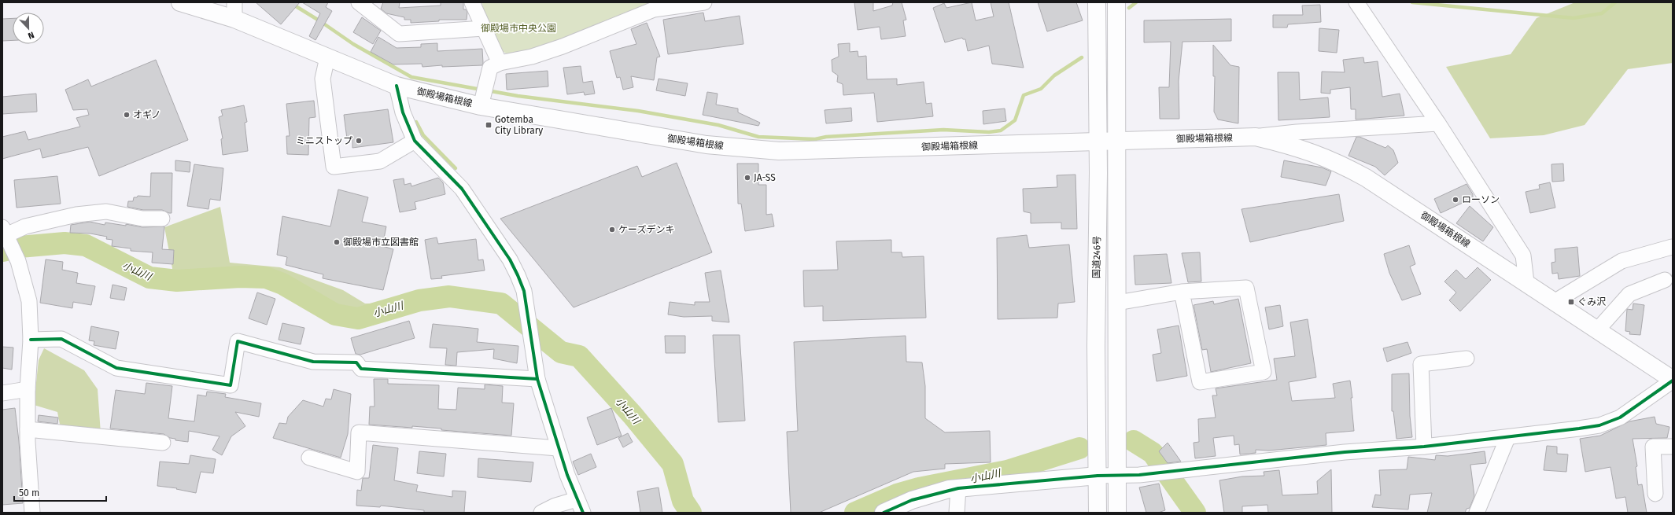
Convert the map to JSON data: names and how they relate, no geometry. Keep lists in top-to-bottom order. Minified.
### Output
{"streets":{"main road":["御殿場箱根線","国道246号"]},"crossings":[["御殿場箱根線","国道246号"]],"water":["小山川"],"parks":["御殿場市中央公園"],"places":{"other":["オギノ","ミニストップ","JA-SS","ローソン","ケーズデンキ","御殿場市立図書館"],"transit":["Gotemba City Library","ぐみ沢"]},"scale_bar":"50 m","north":"bottom"}
